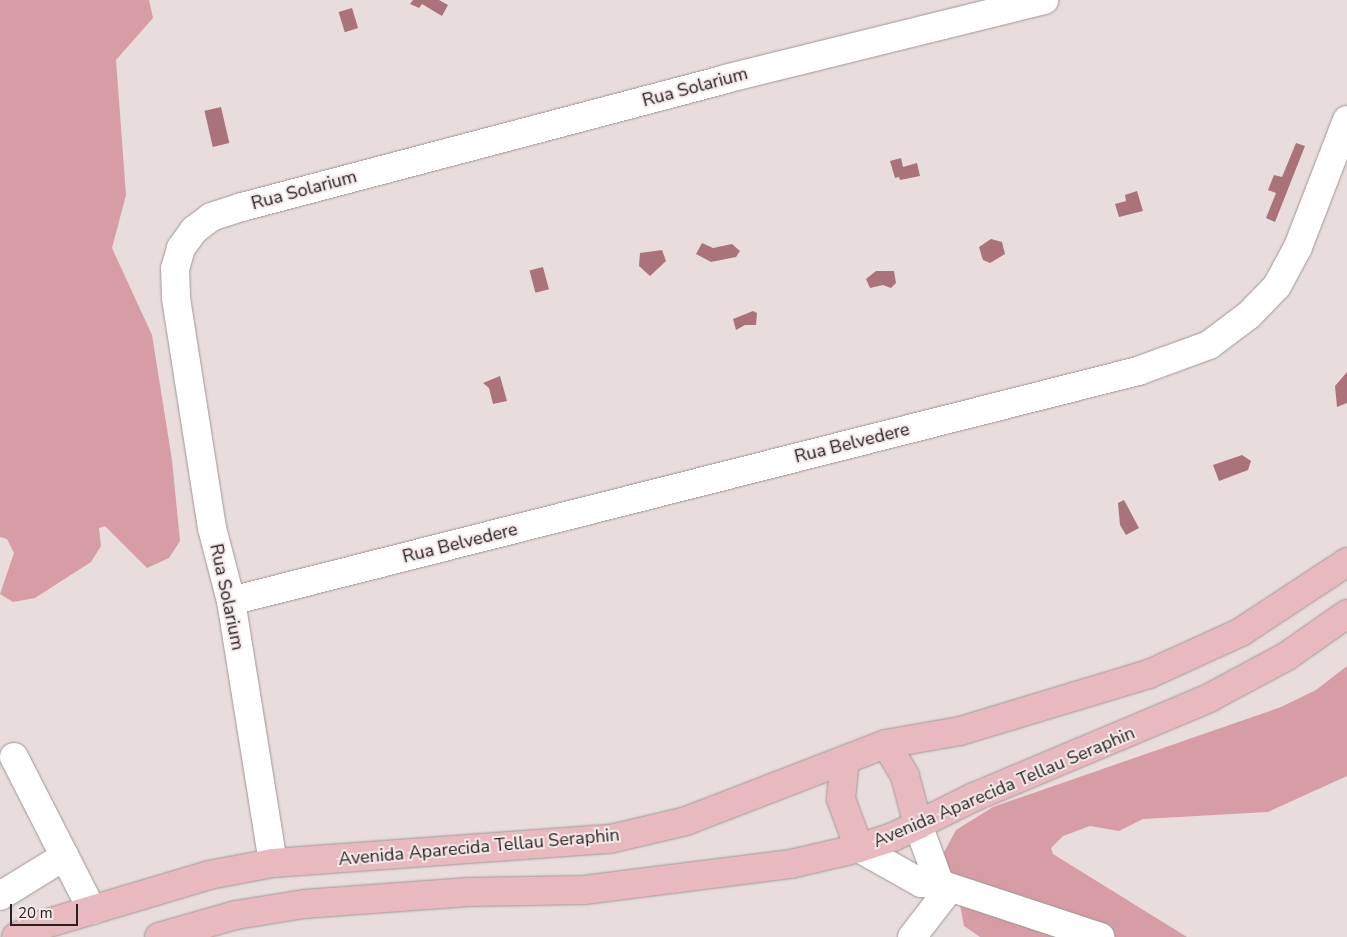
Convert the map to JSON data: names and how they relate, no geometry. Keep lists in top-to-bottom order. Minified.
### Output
{"streets":{"main road":["Avenida Aparecida Tellau Seraphin"],"street":["Rua Solarium","Rua Belvedere"]},"crossings":[["Rua Solarium","Rua Belvedere"],["Rua Solarium","Avenida Aparecida Tellau Seraphin"]],"scale_bar":"20 m"}
